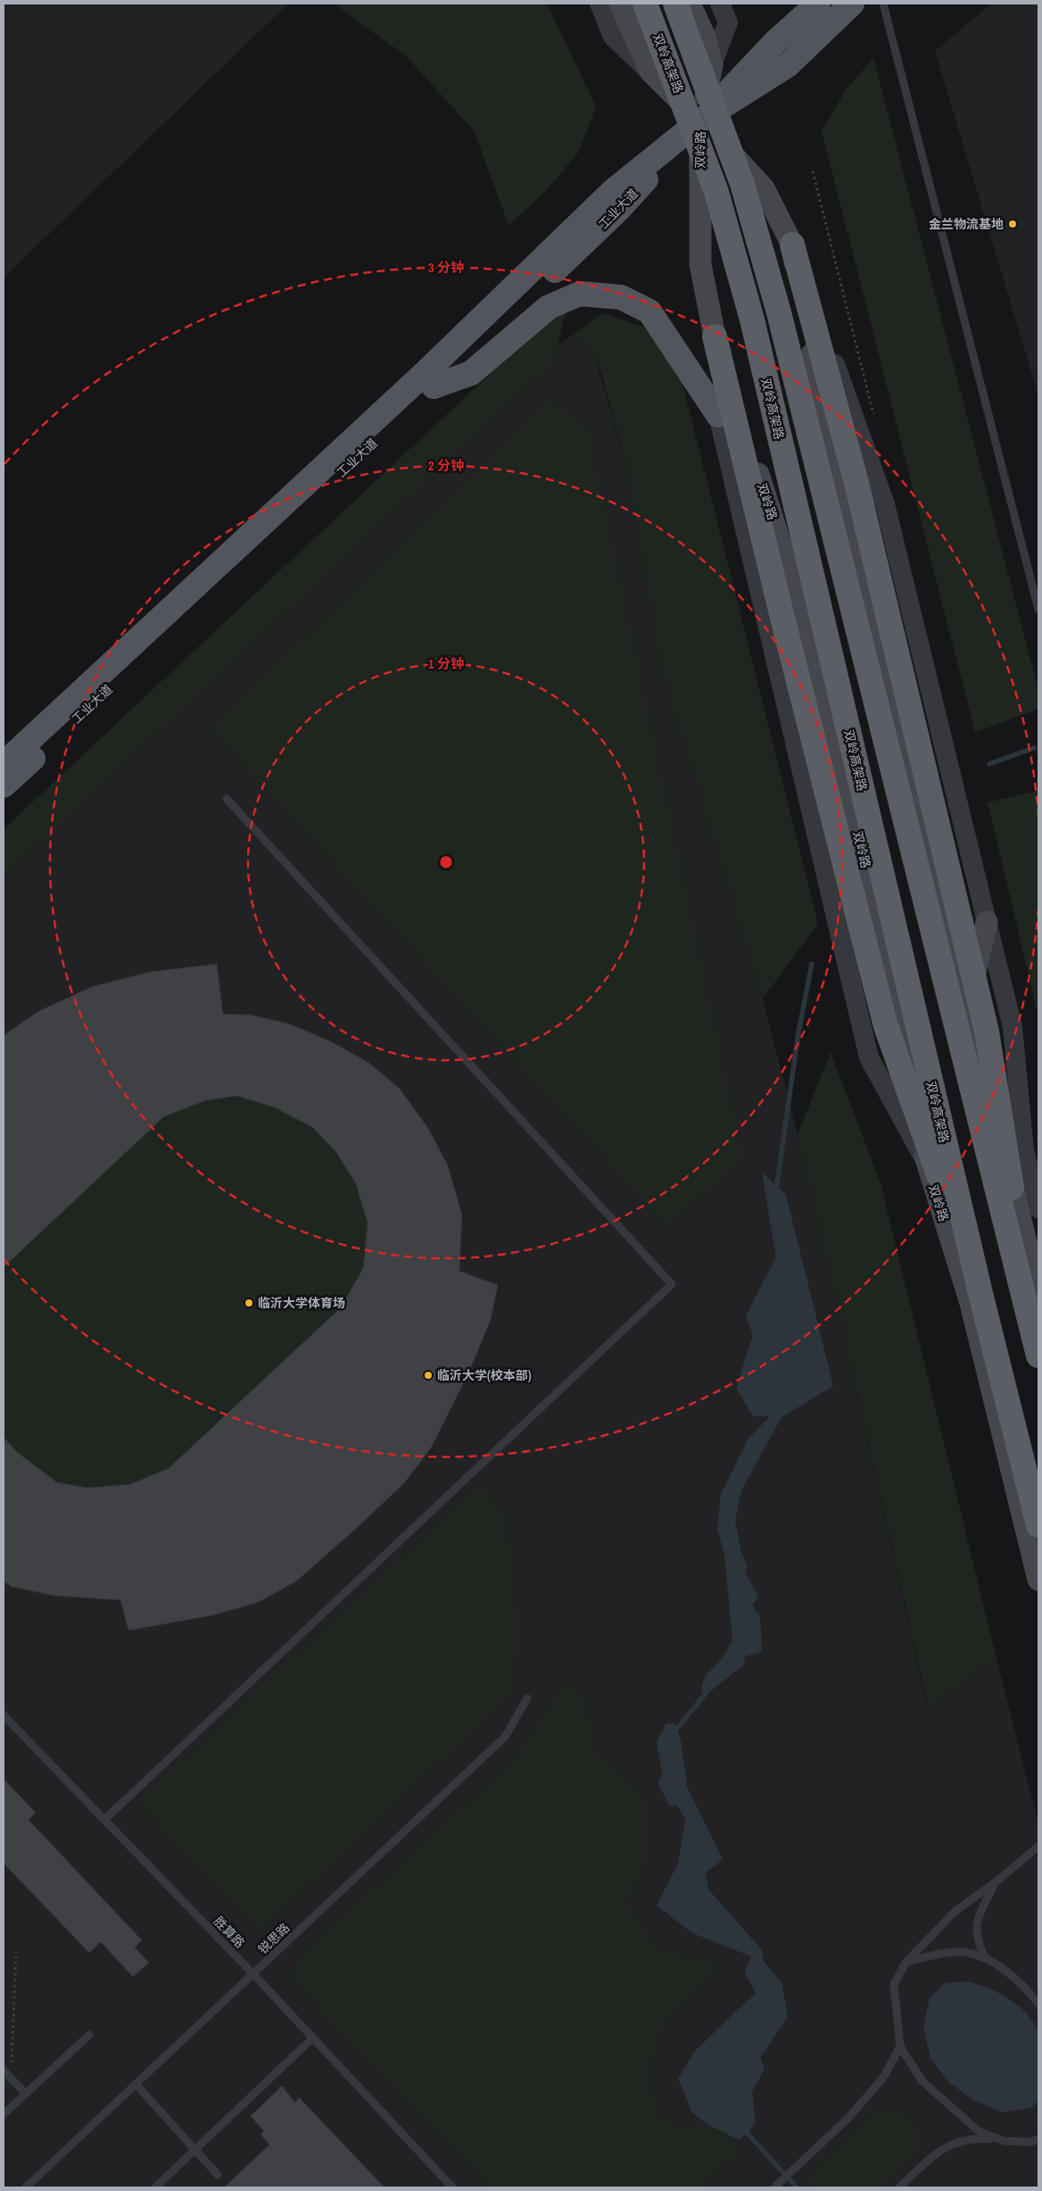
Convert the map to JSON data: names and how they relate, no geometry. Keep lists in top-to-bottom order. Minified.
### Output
{"streets":{"highway":["双岭高架路"],"main road":["双岭路","工业大道"],"lane":["胜算路","锐思路"]},"crossings":[["双岭路","工业大道"],["胜算路","锐思路"]],"places":["金兰物流基地","临沂大学体育场","临沂大学(校本部)"],"rings":["3 分钟","2 分钟","1 分钟"]}
